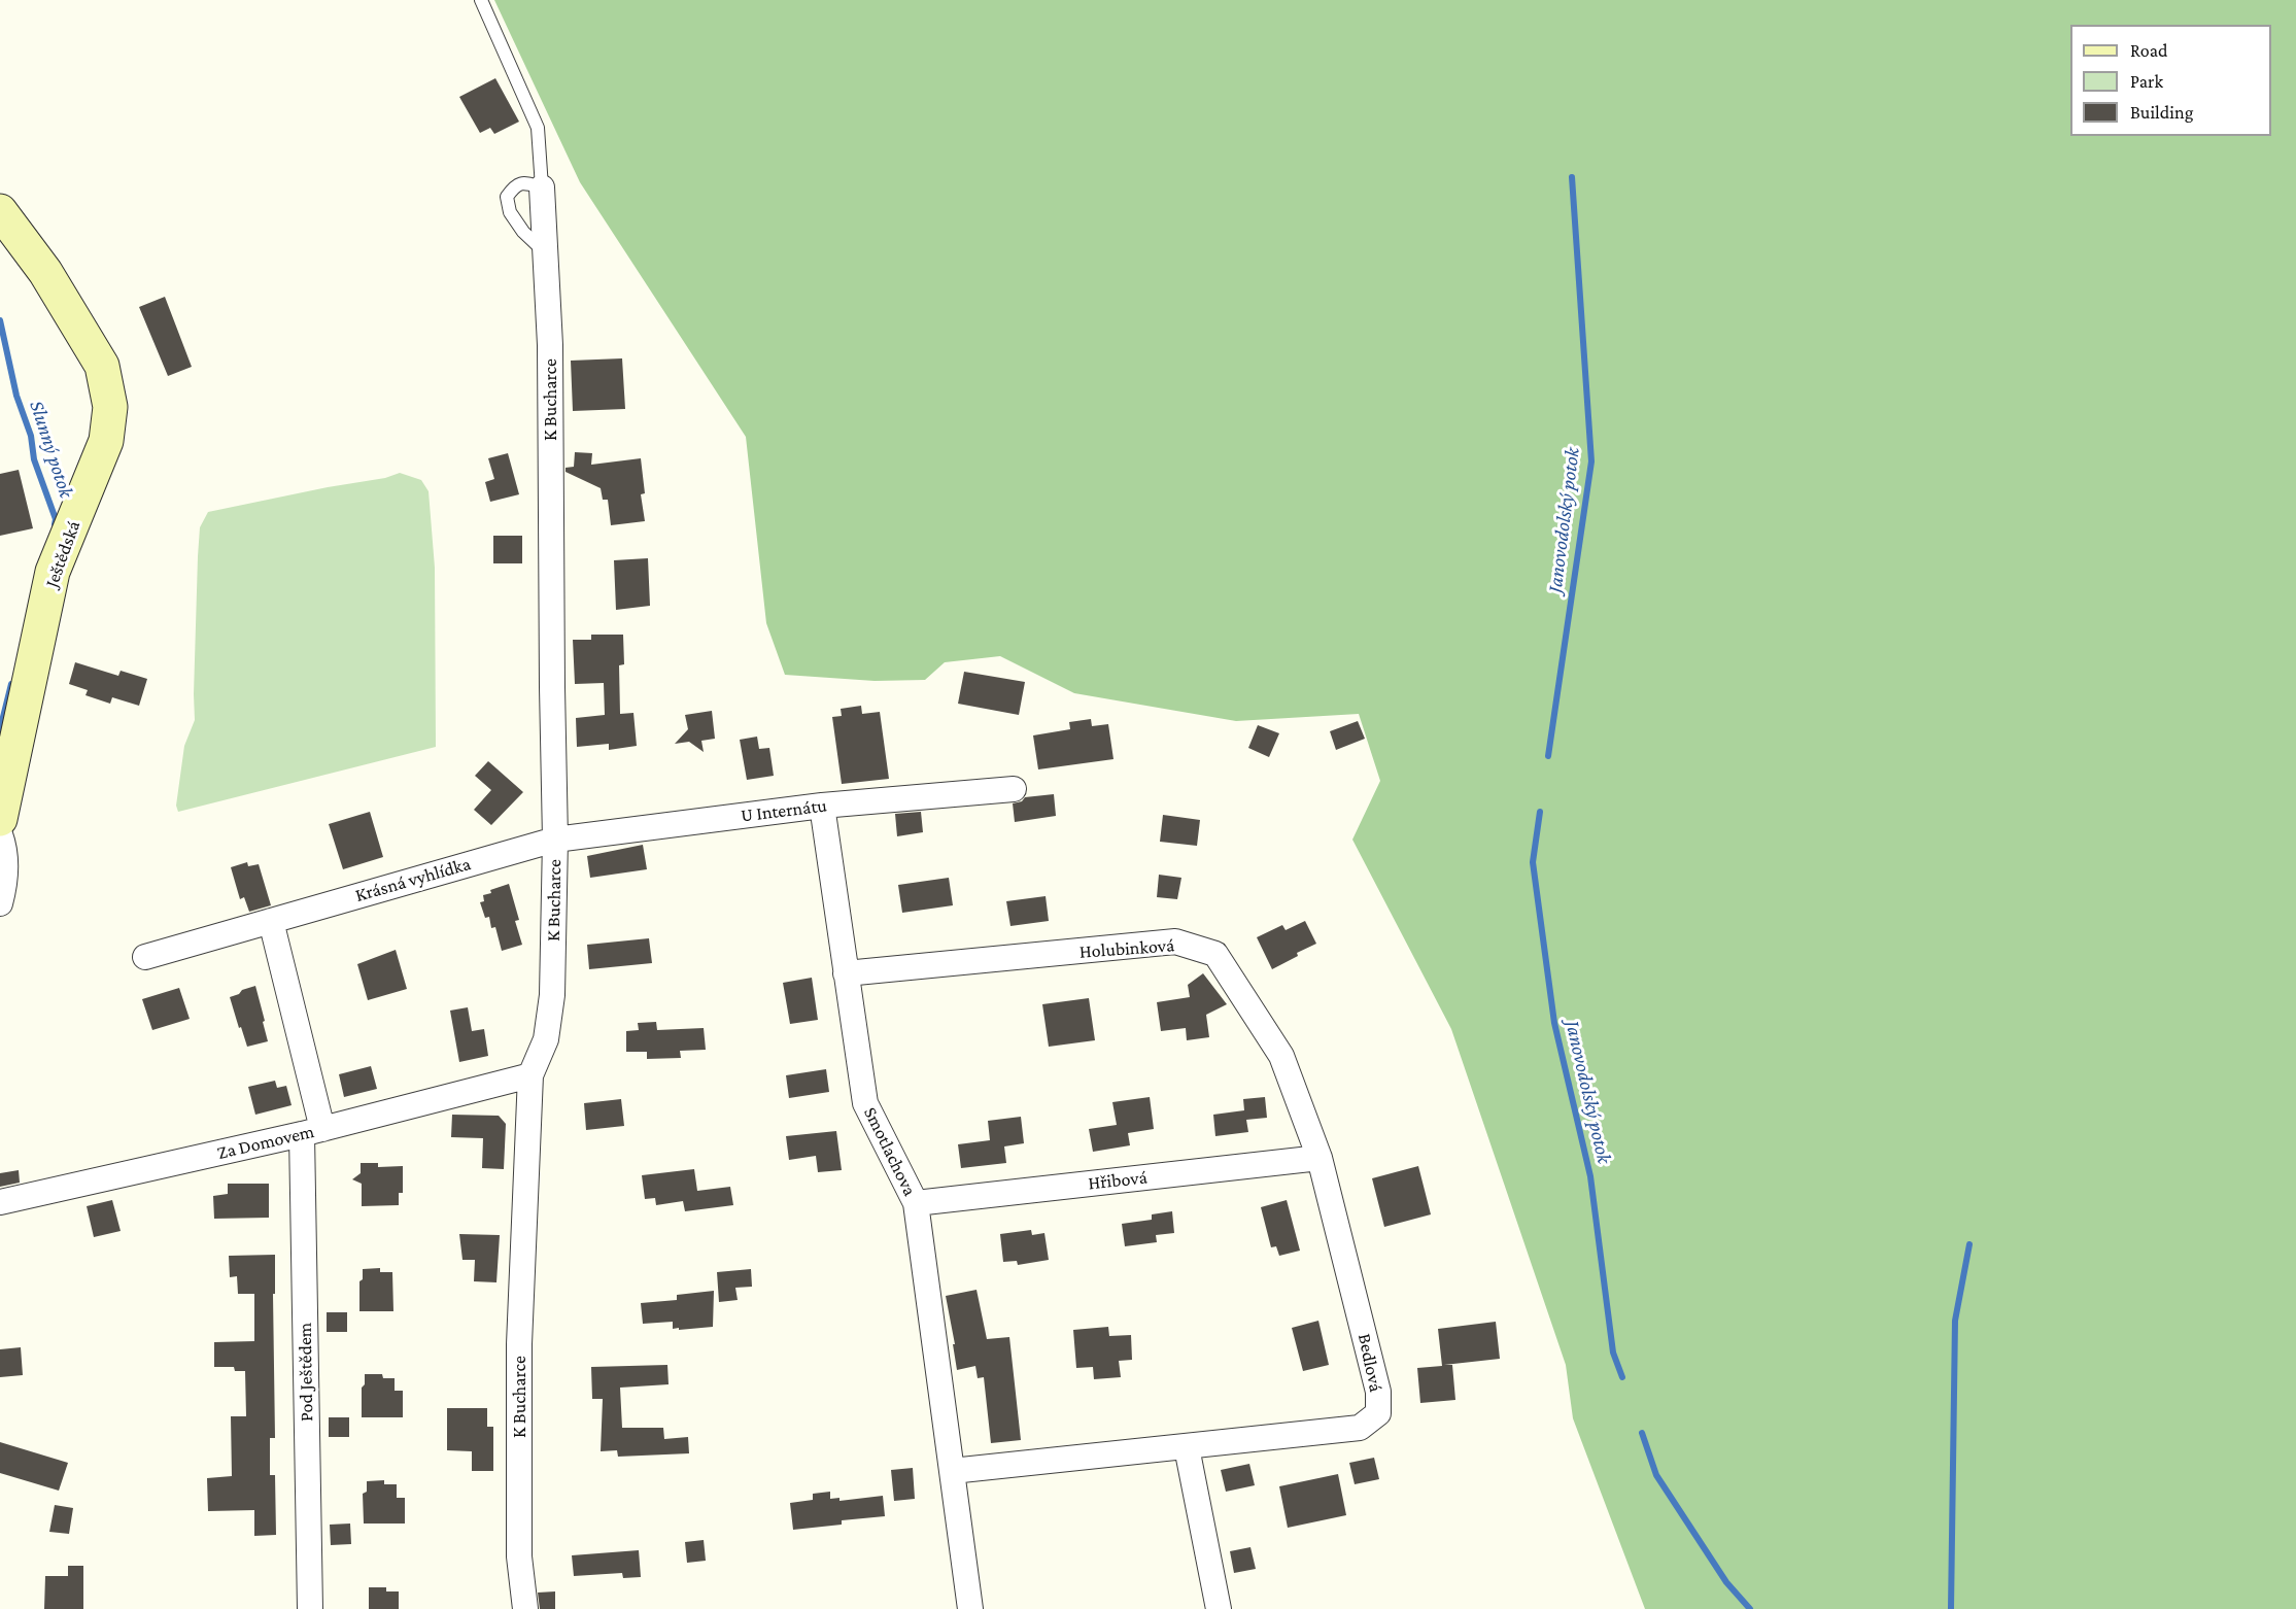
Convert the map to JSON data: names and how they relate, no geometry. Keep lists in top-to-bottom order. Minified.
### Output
{"streets":{"street":["K Bucharce","Ještědská","U Internátu","Krásná vyhlídka","Holubinková","Za Domovem","Smotlachova","Hřibová","Bedlová","Pod Ještědem"]},"crossings":[["K Bucharce","U Internátu"],["K Bucharce","Krásná vyhlídka"],["K Bucharce","Za Domovem"],["U Internátu","Krásná vyhlídka"],["U Internátu","Smotlachova"],["Holubinková","Smotlachova"],["Holubinková","Hřibová"],["Holubinková","Bedlová"],["Za Domovem","Pod Ještědem"],["Smotlachova","Hřibová"],["Smotlachova","Bedlová"],["Hřibová","Bedlová"]],"water":["Slunný potok","Janovodolský potok"],"legend":["Road","Park","Building"]}
